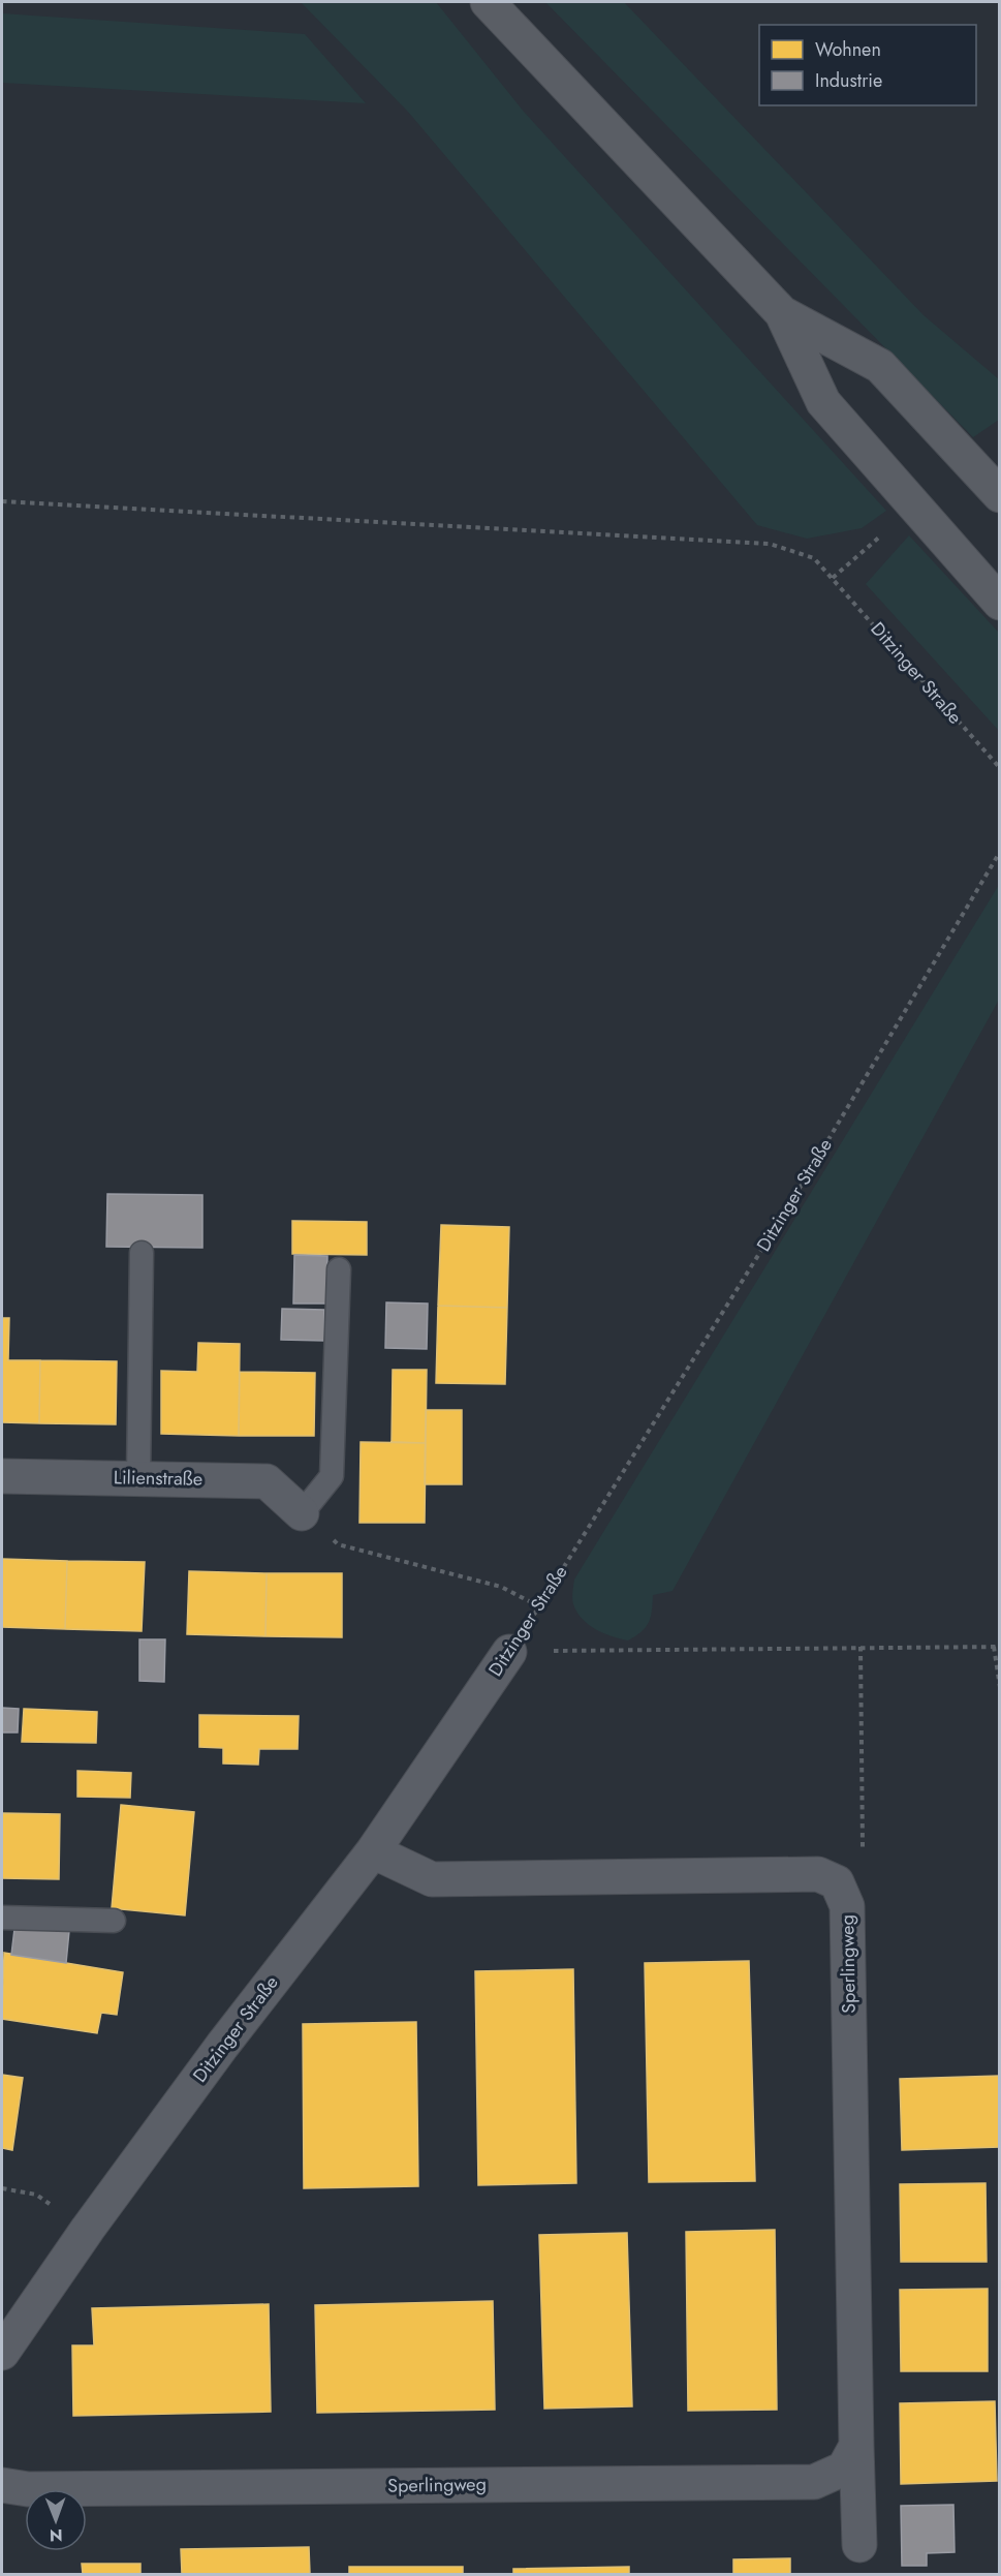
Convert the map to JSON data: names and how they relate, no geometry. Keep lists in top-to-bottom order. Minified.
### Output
{"streets":{"street":["Ditzinger Straße","Lilienstraße","Sperlingweg"]},"legend":["Wohnen","Industrie"],"north":"bottom"}
